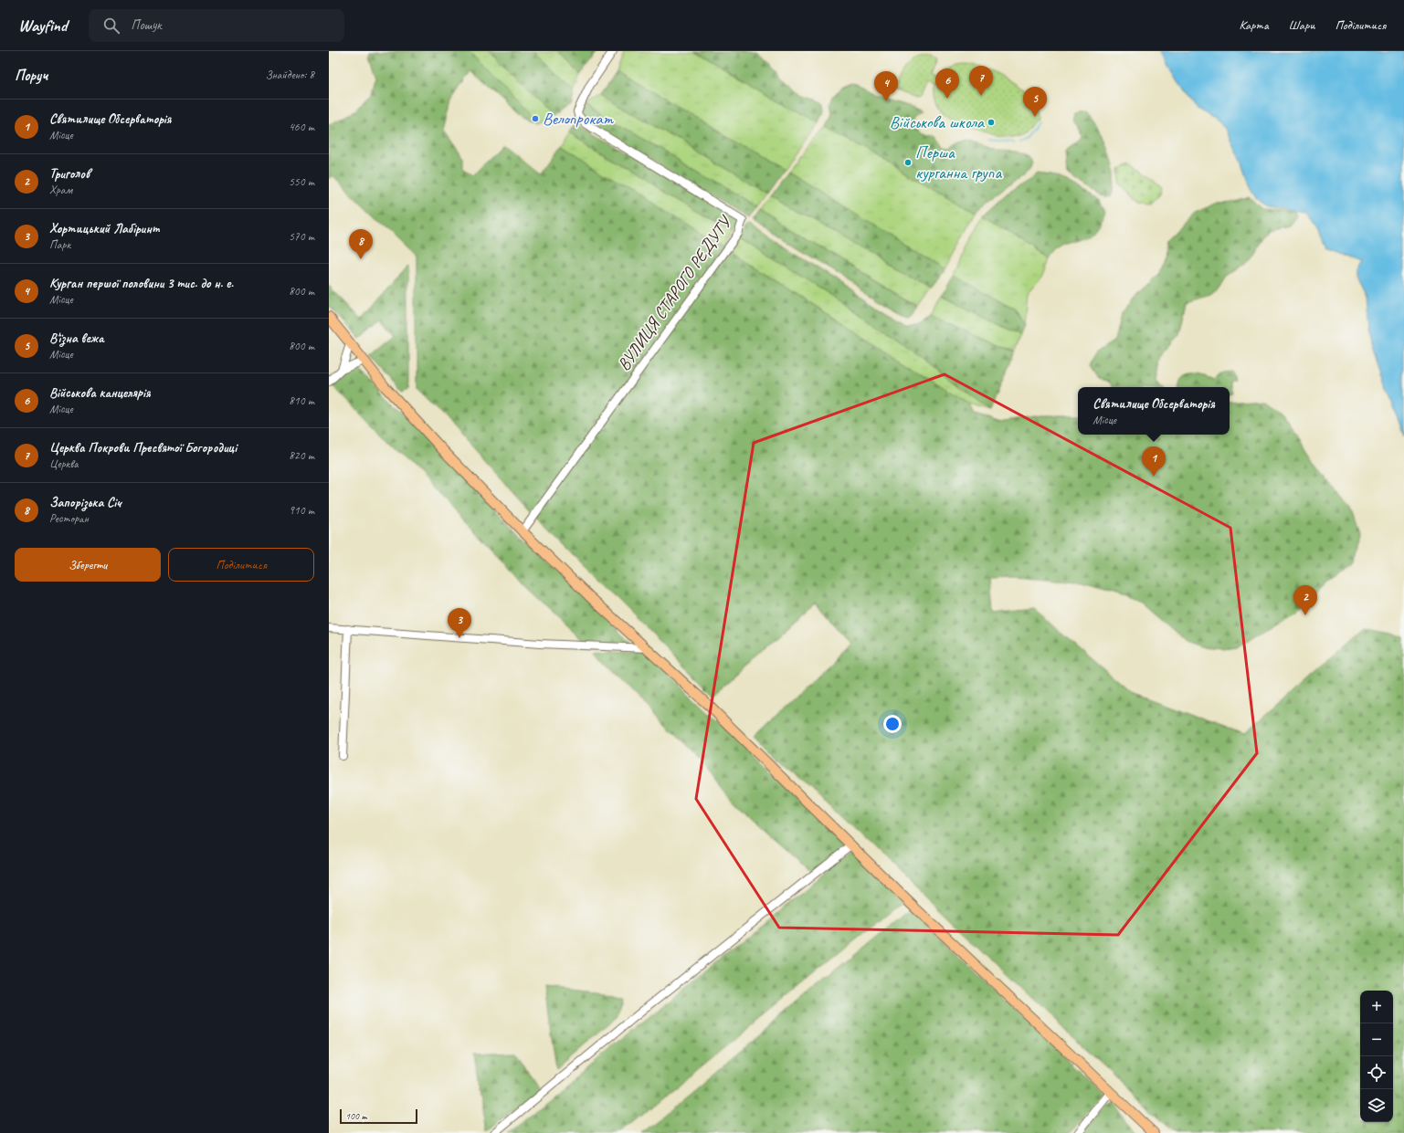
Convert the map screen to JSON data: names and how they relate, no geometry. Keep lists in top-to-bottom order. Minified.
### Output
{"streets":{"street":["ВУЛИЦЯ СТАРОГО РЕДУТУ"]},"places":["Велопрокат","Військова школа","Перша курганна група"],"scale_bar":"100 m","page":{"header":"Wayfind","search":"Пошук","nav":["Карта","Шари","Поділитися"],"heading":["Поруч","Знайдено: 8"],"pins":["7","6","4","5","8","1","2","3"],"list":[{"mark":"1","name":"Святилище Обсерваторія","note":"Місце","value":"460 m"},{"mark":"2","name":"Триголов","note":"Храм","value":"550 m"},{"mark":"3","name":"Хортицький Лабіринт","note":"Парк","value":"570 m"},{"mark":"4","name":"Курган першої половини 3 тис. до н. е.","note":"Місце","value":"800 m"},{"mark":"5","name":"В'їзна вежа","note":"Місце","value":"800 m"},{"mark":"6","name":"Військова канцелярія","note":"Місце","value":"810 m"},{"mark":"7","name":"Церква Покрови Пресвятої Богородиці","note":"Церква","value":"820 m"},{"mark":"8","name":"Запорізька Січ","note":"Ресторан","value":"910 m"}],"popup":["Святилище Обсерваторія","Місце"],"buttons":["Зберегти","Поділитися"],"map_buttons":["+","−"],"scale":"100 m"}}
